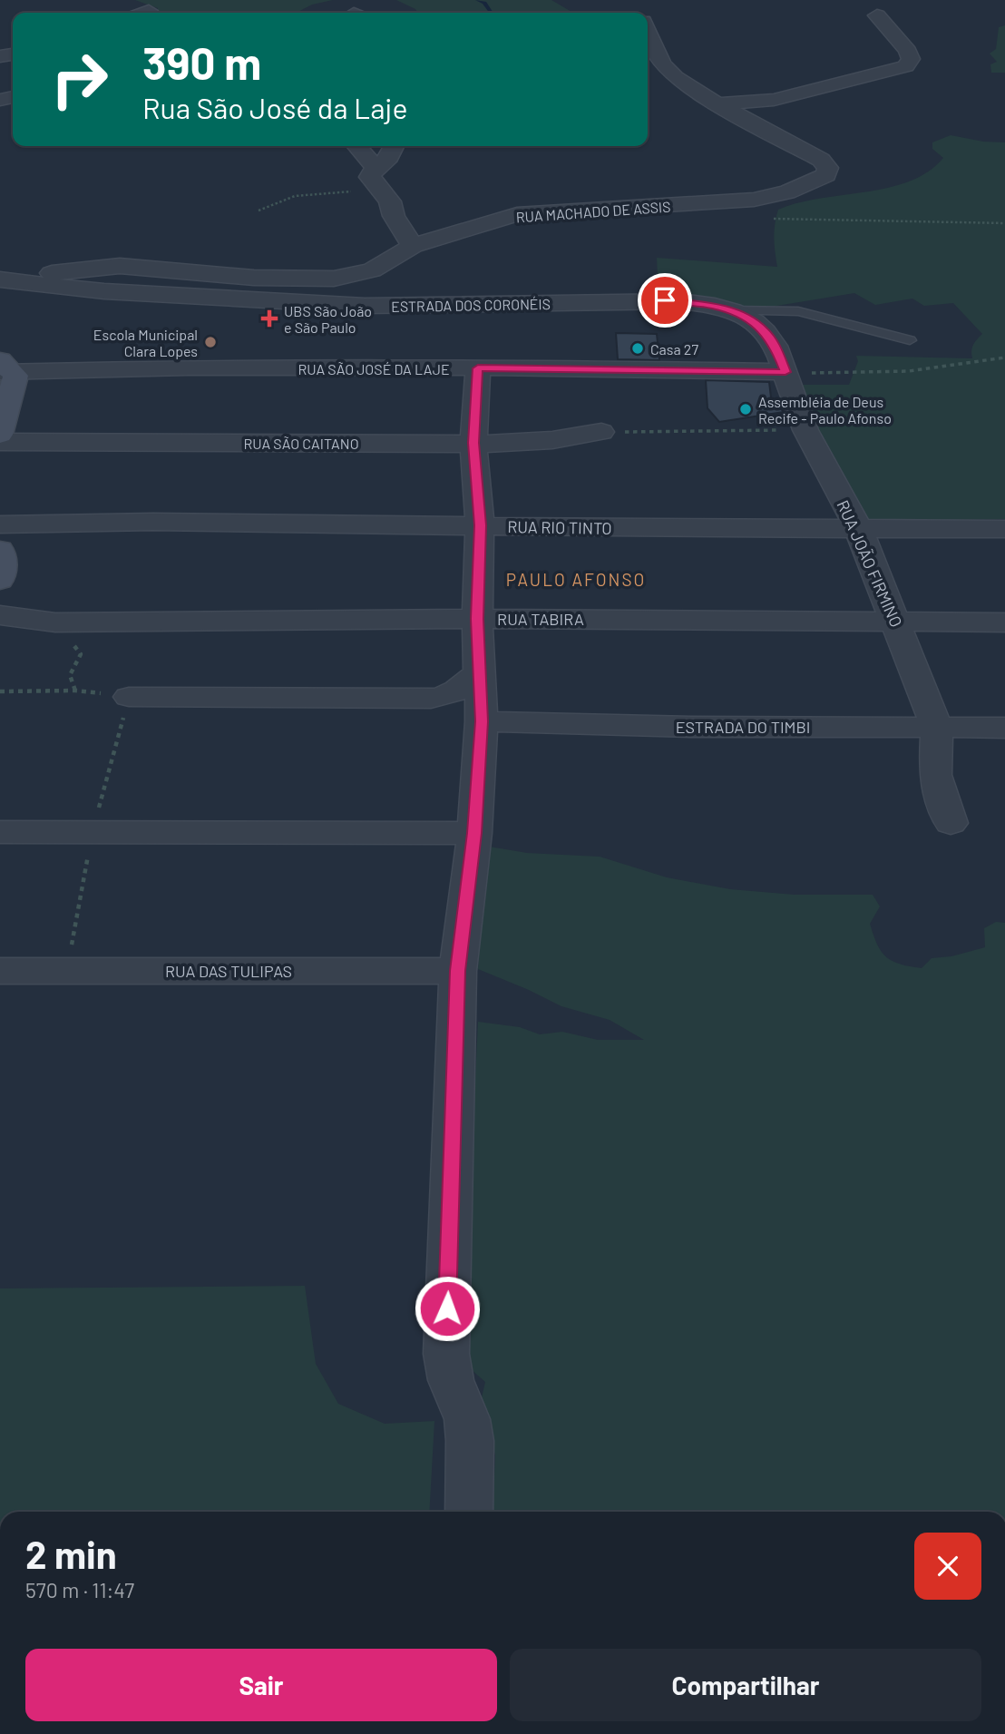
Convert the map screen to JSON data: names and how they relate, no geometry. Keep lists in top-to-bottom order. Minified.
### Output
{"streets":{"street":["RUA MACHADO DE ASSIS","ESTRADA DOS CORONÉIS","RUA SÃO JOSÉ DA LAJE","RUA SÃO CAITANO","RUA RIO TINTO","RUA JOÃO FIRMINO","RUA TABIRA","ESTRADA DO TIMBI","RUA DAS TULIPAS"]},"crossings":[["RUA MACHADO DE ASSIS","ESTRADA DOS CORONÉIS"],["ESTRADA DOS CORONÉIS","RUA JOÃO FIRMINO"],["RUA SÃO JOSÉ DA LAJE","RUA JOÃO FIRMINO"],["RUA RIO TINTO","RUA JOÃO FIRMINO"],["RUA JOÃO FIRMINO","RUA TABIRA"],["RUA JOÃO FIRMINO","ESTRADA DO TIMBI"]],"districts":["PAULO AFONSO"],"places":{"health":["UBS São João e São Paulo"],"other":["Escola Municipal Clara Lopes","Casa 27","Assembléia de Deus Recife - Paulo Afonso"]},"page":{"turn":["390 m","Rua São José da Laje"],"heading":["2 min","570 m · 11:47"],"buttons":["Sair","Compartilhar"]}}
